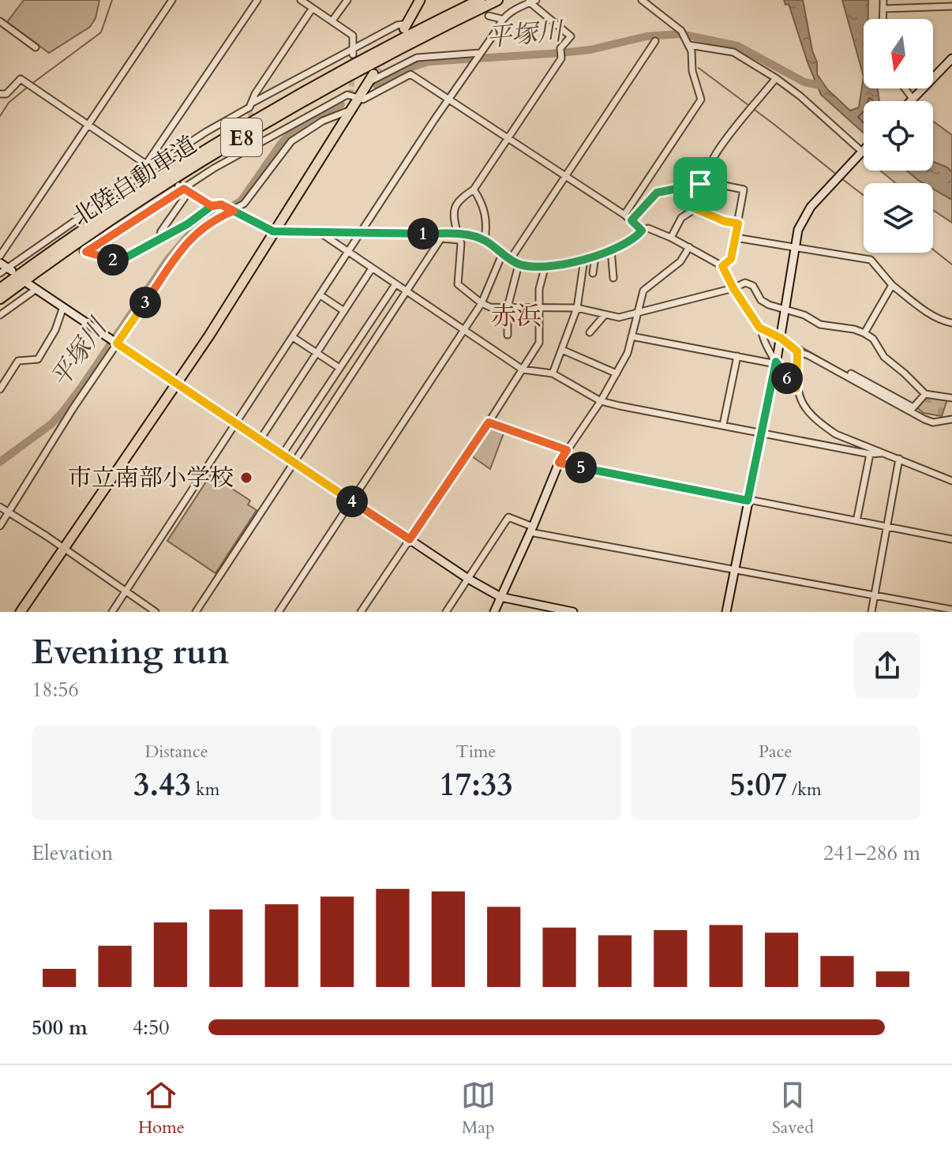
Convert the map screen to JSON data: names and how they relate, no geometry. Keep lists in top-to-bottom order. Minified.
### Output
{"streets":{"highway":["E8","北陸自動車道"]},"districts":["赤浜"],"water":["平塚川"],"places":["市立南部小学校"],"north":"bottom","page":{"pins":["1","2","3","6","5","4"],"heading":["Evening run","18:56"],"stats":[["Distance","3.43 km"],["Time","17:33"],["Pace","5:07 /km"]],"chart":["Elevation","241–286 m"],"list":[{"name":"500 m","note":"4:50"}],"tabs":["Home","Map","Saved"]}}
